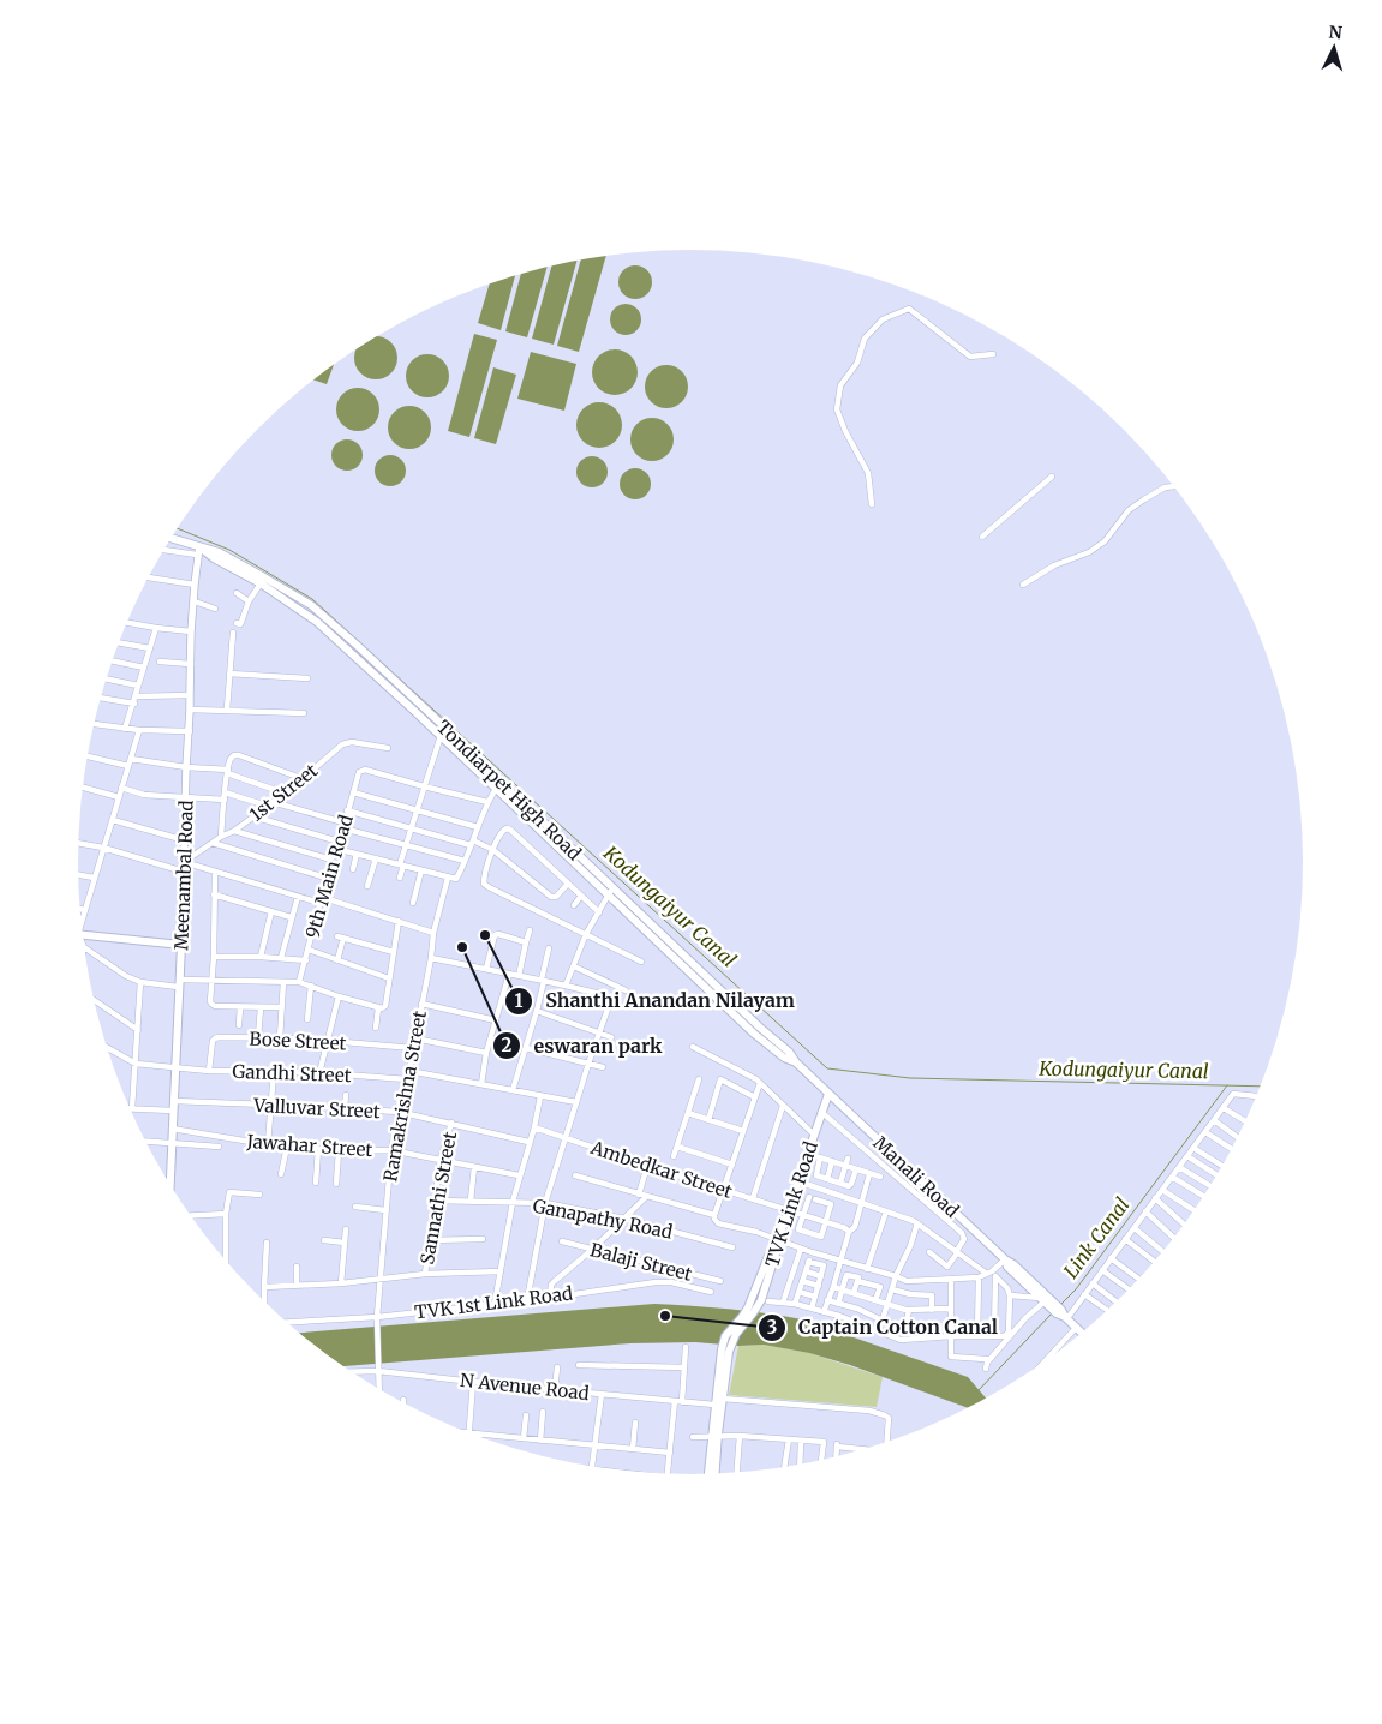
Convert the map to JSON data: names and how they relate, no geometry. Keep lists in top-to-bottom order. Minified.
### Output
{"streets":{"main road":["Tondiarpet High Road","Meenambal Road","Manali Road","TVK Link Road"],"street":["1st Street","9th Main Road","Bose Street","Gandhi Street","Ramakrishna Street","Valluvar Street","Jawahar Street","Ambedkar Street","Sannathi Street","Ganapathy Road","Balaji Street","TVK 1st Link Road","N Avenue Road"]},"crossings":[["Tondiarpet High Road","Meenambal Road"],["Tondiarpet High Road","Manali Road"],["Tondiarpet High Road","TVK Link Road"],["1st Street","Meenambal Road"],["Meenambal Road","Gandhi Street"],["Meenambal Road","Valluvar Street"],["Meenambal Road","Jawahar Street"],["Bose Street","Gandhi Street"],["Bose Street","Ramakrishna Street"],["Gandhi Street","Ramakrishna Street"],["Ramakrishna Street","Valluvar Street"],["Ramakrishna Street","Jawahar Street"],["Ramakrishna Street","TVK 1st Link Road"],["Ramakrishna Street","N Avenue Road"],["Valluvar Street","Sannathi Street"],["Jawahar Street","Sannathi Street"],["Ambedkar Street","TVK Link Road"],["Manali Road","TVK Link Road"],["Sannathi Street","Ganapathy Road"]],"water":["Kodungaiyur Canal","Link Canal"],"places":["Shanthi Anandan Nilayam","eswaran park","Captain Cotton Canal"],"north":"top"}
